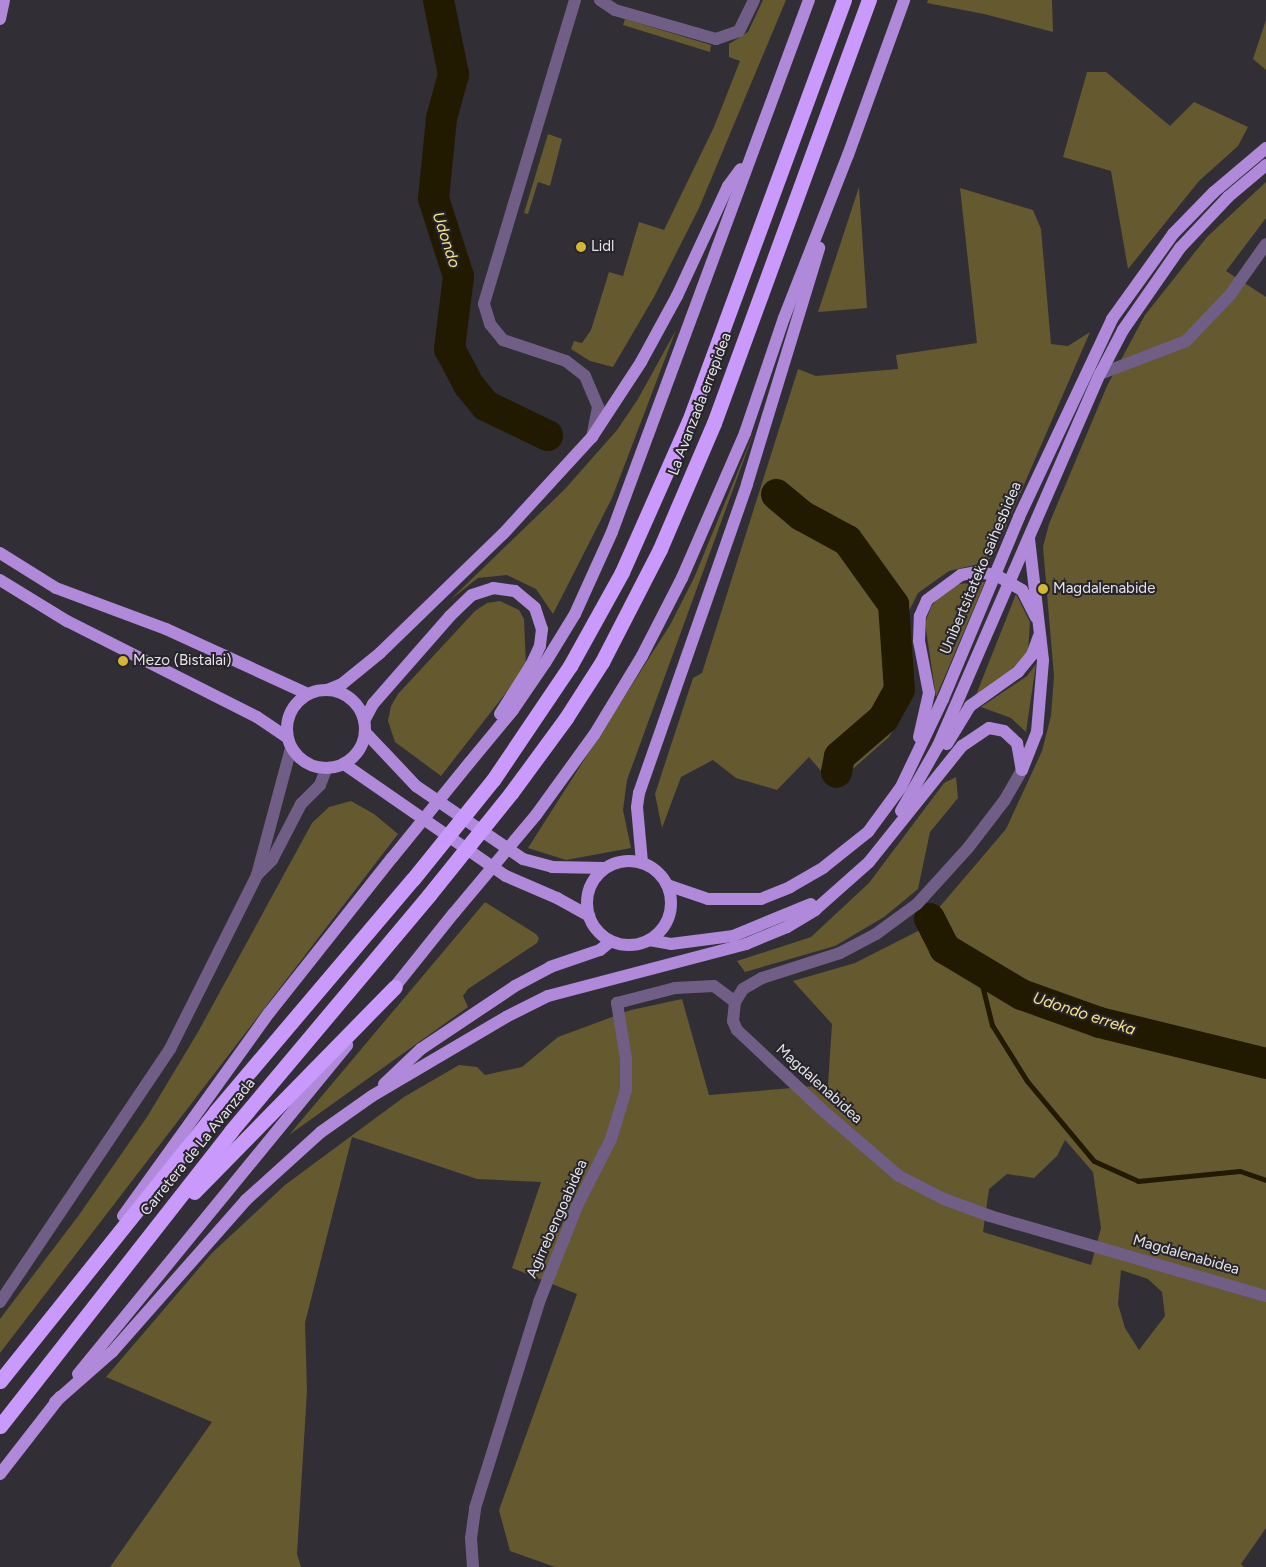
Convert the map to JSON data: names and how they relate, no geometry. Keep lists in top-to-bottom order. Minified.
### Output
{"streets":{"highway":["La Avanzada errepidea","Carretera de La Avanzada"],"main road":["Unibertsitateko saihesbidea"],"street":["Magdalenabidea","Agirrebengoabidea"]},"crossings":[["La Avanzada errepidea","Carretera de La Avanzada"],["Magdalenabidea","Agirrebengoabidea"]],"water":["Udondo","Udondo erreka"],"places":["Lidl","Magdalenabide","Mezo (Bistalai)"]}
